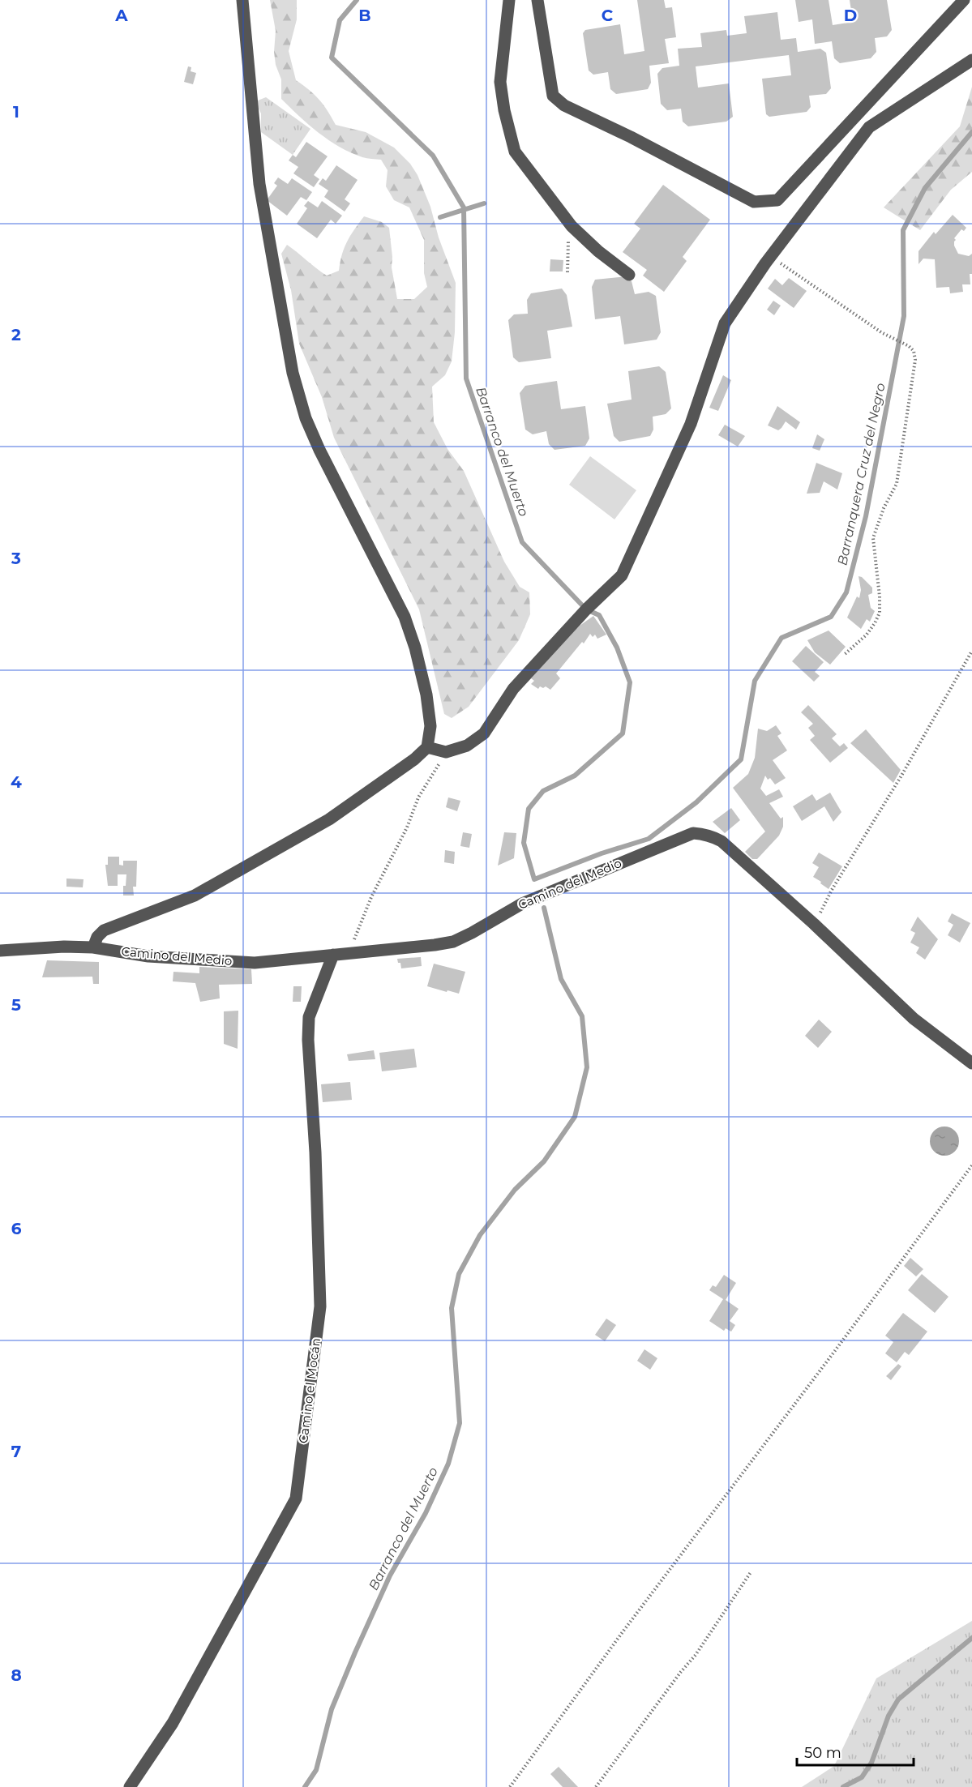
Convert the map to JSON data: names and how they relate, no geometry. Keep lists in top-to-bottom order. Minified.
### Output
{"streets":{"street":["Camino del Medio","Camino el Mocán"]},"crossings":[["Camino del Medio","Camino el Mocán"]],"water":["Barranco del Muerto","Barranquera Cruz del Negro"],"scale_bar":"50 m","grid":{"columns":["A","B","C","D"],"rows":["1","2","3","4","5","6","7","8"]}}
